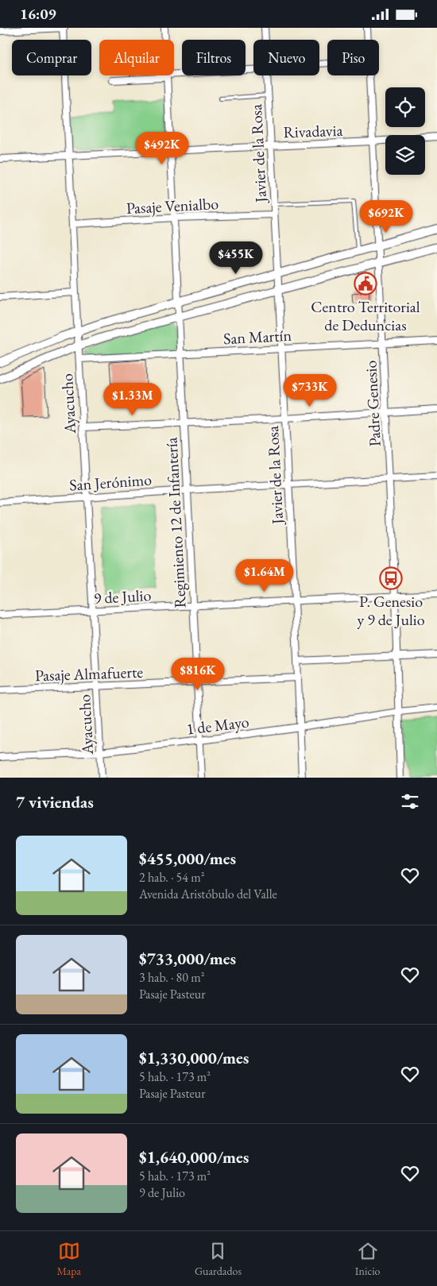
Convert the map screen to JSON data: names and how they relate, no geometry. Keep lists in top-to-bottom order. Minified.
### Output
{"streets":{"street":["Rivadavia","Javier de la Rosa","Pasaje Venialbo","San Martín","Ayacucho","Padre Genesio","San Jerónimo","Regimiento 12 de Infantería","9 de Julio","Pasaje Almafuerte","1 de Mayo"]},"crossings":[["Rivadavia","Javier de la Rosa"],["Rivadavia","Ayacucho"],["Rivadavia","Padre Genesio"],["Rivadavia","Regimiento 12 de Infantería"],["Javier de la Rosa","Pasaje Venialbo"],["Javier de la Rosa","San Martín"],["Javier de la Rosa","San Jerónimo"],["Javier de la Rosa","9 de Julio"],["Javier de la Rosa","Pasaje Almafuerte"],["Javier de la Rosa","1 de Mayo"],["Pasaje Venialbo","Ayacucho"],["Pasaje Venialbo","Regimiento 12 de Infantería"],["San Martín","Ayacucho"],["San Martín","Padre Genesio"],["San Martín","Regimiento 12 de Infantería"],["Ayacucho","San Jerónimo"],["Ayacucho","9 de Julio"],["Ayacucho","Pasaje Almafuerte"],["Ayacucho","1 de Mayo"],["Padre Genesio","San Jerónimo"],["Padre Genesio","9 de Julio"],["Padre Genesio","1 de Mayo"],["San Jerónimo","Regimiento 12 de Infantería"],["Regimiento 12 de Infantería","9 de Julio"],["Regimiento 12 de Infantería","Pasaje Almafuerte"],["Regimiento 12 de Infantería","1 de Mayo"]],"places":{"public building":["Centro Territorial de Deduncias"],"bus stop":["P. Genesio y 9 de Julio"]},"page":{"status":"16:09","chip":["Comprar","Alquilar","Filtros","Nuevo","Piso"],"price":["$492K","$692K","$455K","$733K","$1.33M","$1.64M","$816K"],"heading":"7 viviendas","list":[{"name":"$455,000/mes","note":"2 hab. · 54 m² · Avenida Aristóbulo del Valle"},{"name":"$733,000/mes","note":"3 hab. · 80 m² · Pasaje Pasteur"},{"name":"$1,330,000/mes","note":"5 hab. · 173 m² · Pasaje Pasteur"},{"name":"$1,640,000/mes","note":"5 hab. · 173 m² · 9 de Julio"}],"tabs":["Mapa","Guardados","Inicio"]}}
